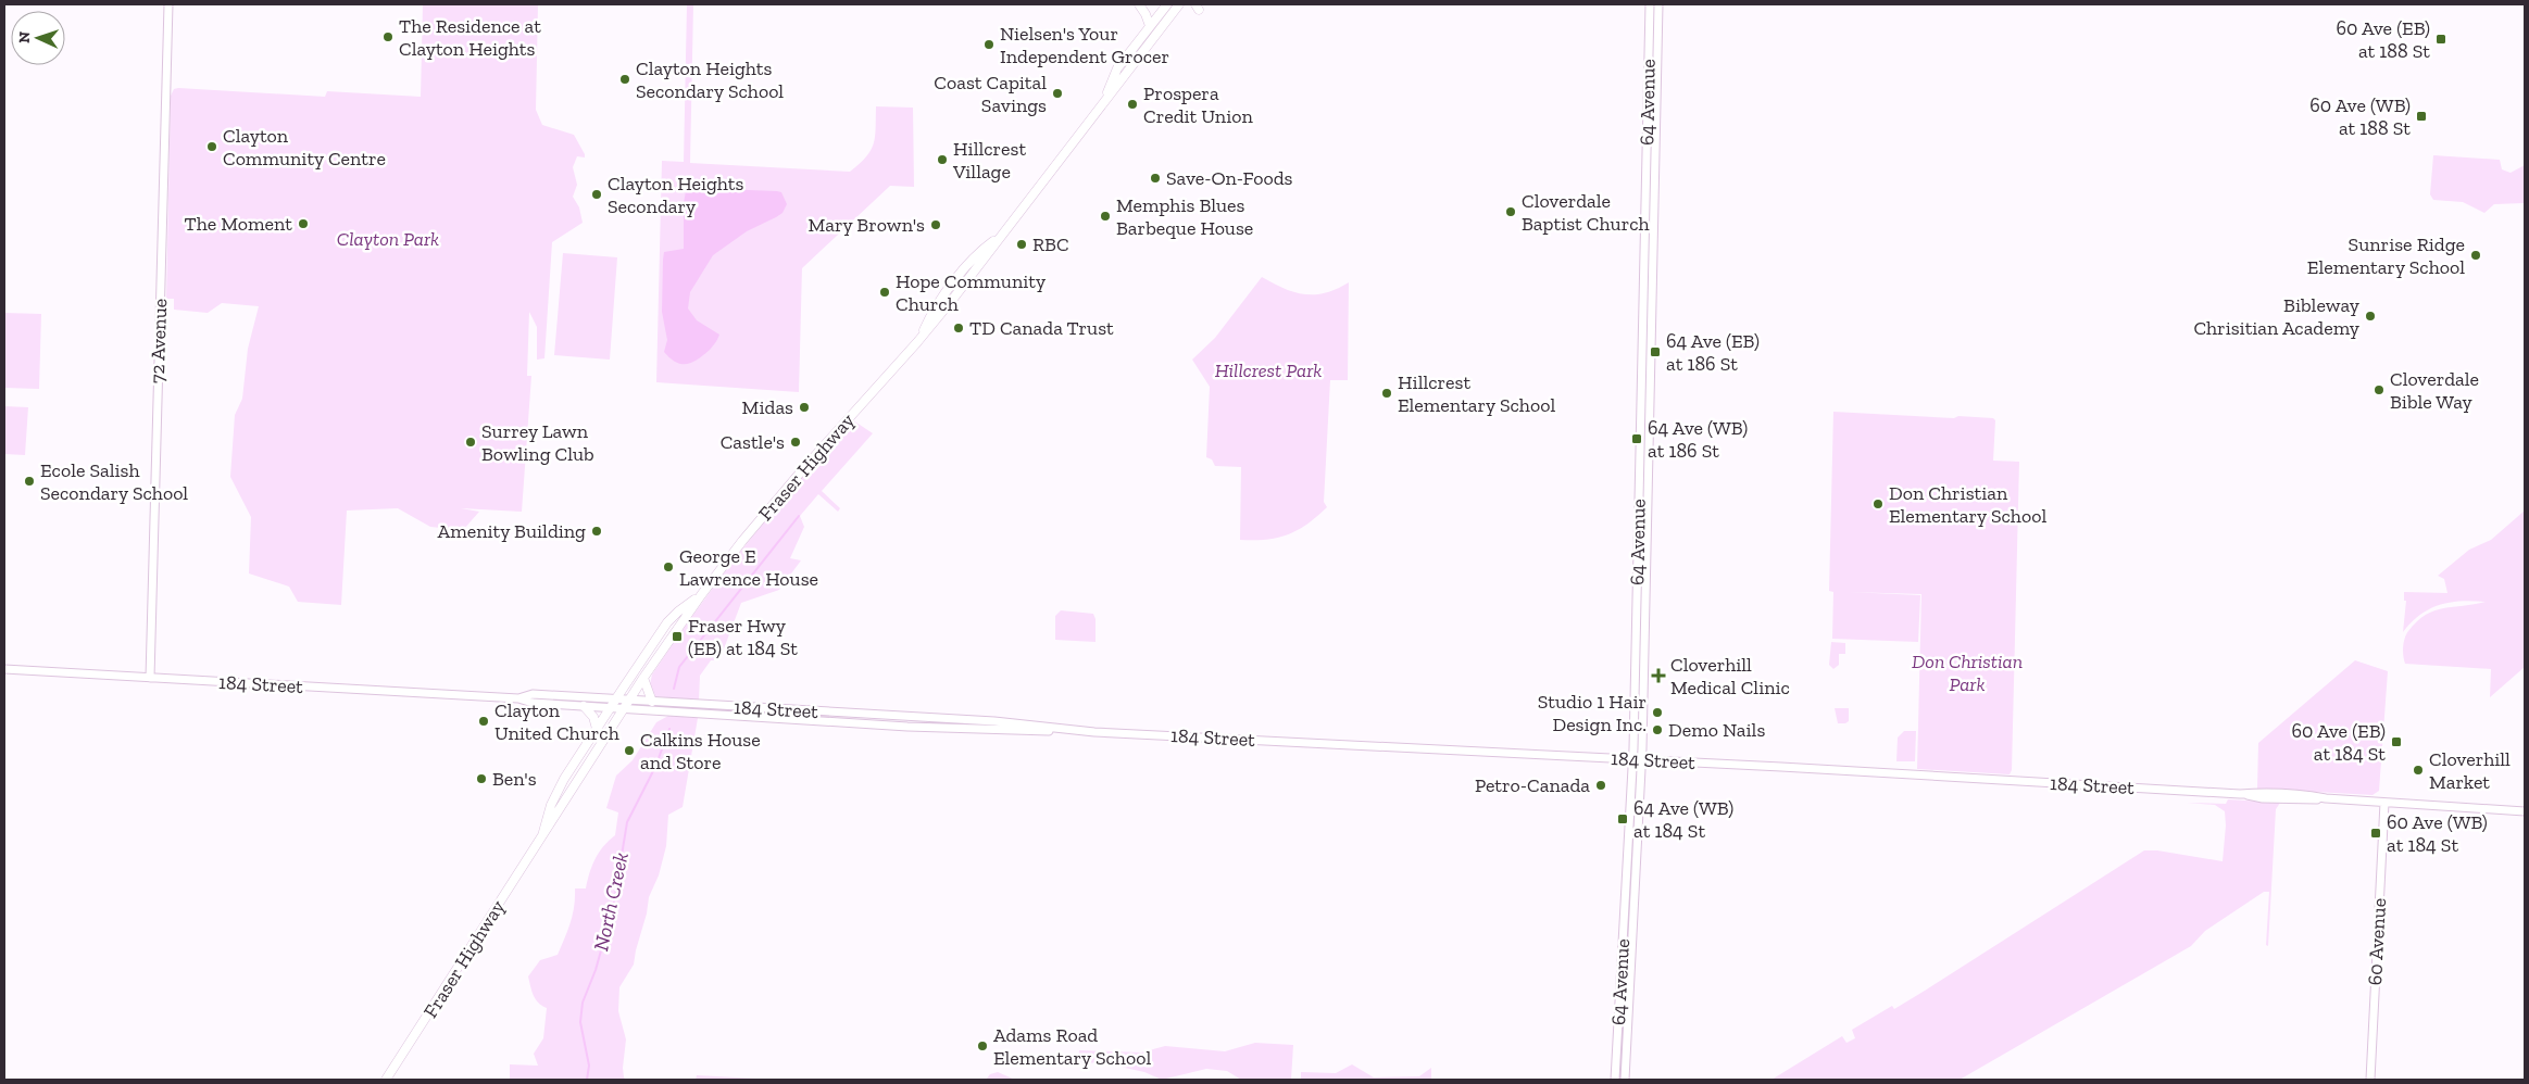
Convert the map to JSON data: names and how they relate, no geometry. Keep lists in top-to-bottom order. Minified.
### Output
{"streets":{"main road":["64 Avenue","72 Avenue","Fraser Highway","184 Street","60 Avenue"]},"crossings":[["64 Avenue","184 Street"],["72 Avenue","184 Street"],["Fraser Highway","184 Street"],["184 Street","60 Avenue"]],"water":["North Creek"],"parks":["Clayton Park","Hillcrest Park","Don Christian Park"],"places":{"other":["The Residence at Clayton Heights","Nielsen's Your Independent Grocer","Clayton Heights Secondary School","Coast Capital Savings","Prospera Credit Union","Clayton Community Centre","Hillcrest Village","Save-On-Foods","Clayton Heights Secondary","Cloverdale Baptist Church","Memphis Blues Barbeque House","The Moment","Mary Brown's","RBC","Sunrise Ridge Elementary School","Hope Community Church","Bibleway Chrisitian Academy","TD Canada Trust","Cloverdale Bible Way","Hillcrest Elementary School","Midas","Surrey Lawn Bowling Club","Castle's","Ecole Salish Secondary School","Don Christian Elementary School","Amenity Building","George E Lawrence House","Studio 1 Hair Design Inc.","Clayton United Church","Demo Nails","Calkins House and Store","Cloverhill Market","Ben's","Petro-Canada","Adams Road Elementary School"],"transit":["60 Ave (EB) at 188 St","60 Ave (WB) at 188 St","64 Ave (EB) at 186 St","64 Ave (WB) at 186 St","Fraser Hwy (EB) at 184 St","60 Ave (EB) at 184 St","64 Ave (WB) at 184 St","60 Ave (WB) at 184 St"],"health":["Cloverhill Medical Clinic"]},"north":"left"}
